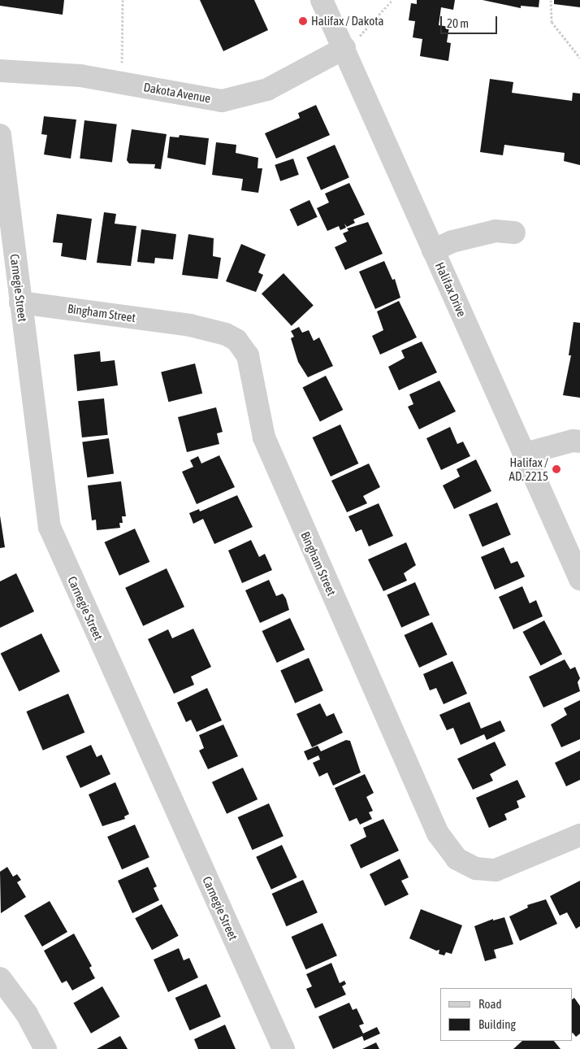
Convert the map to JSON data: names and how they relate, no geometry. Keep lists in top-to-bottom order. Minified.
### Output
{"streets":{"street":["Dakota Avenue","Carnegie Street","Halifax Drive","Bingham Street"]},"crossings":[["Dakota Avenue","Halifax Drive"],["Carnegie Street","Bingham Street"]],"places":["Halifax / Dakota","Halifax / AD. 2215"],"legend":["Road","Building"],"scale_bar":"20 m"}
